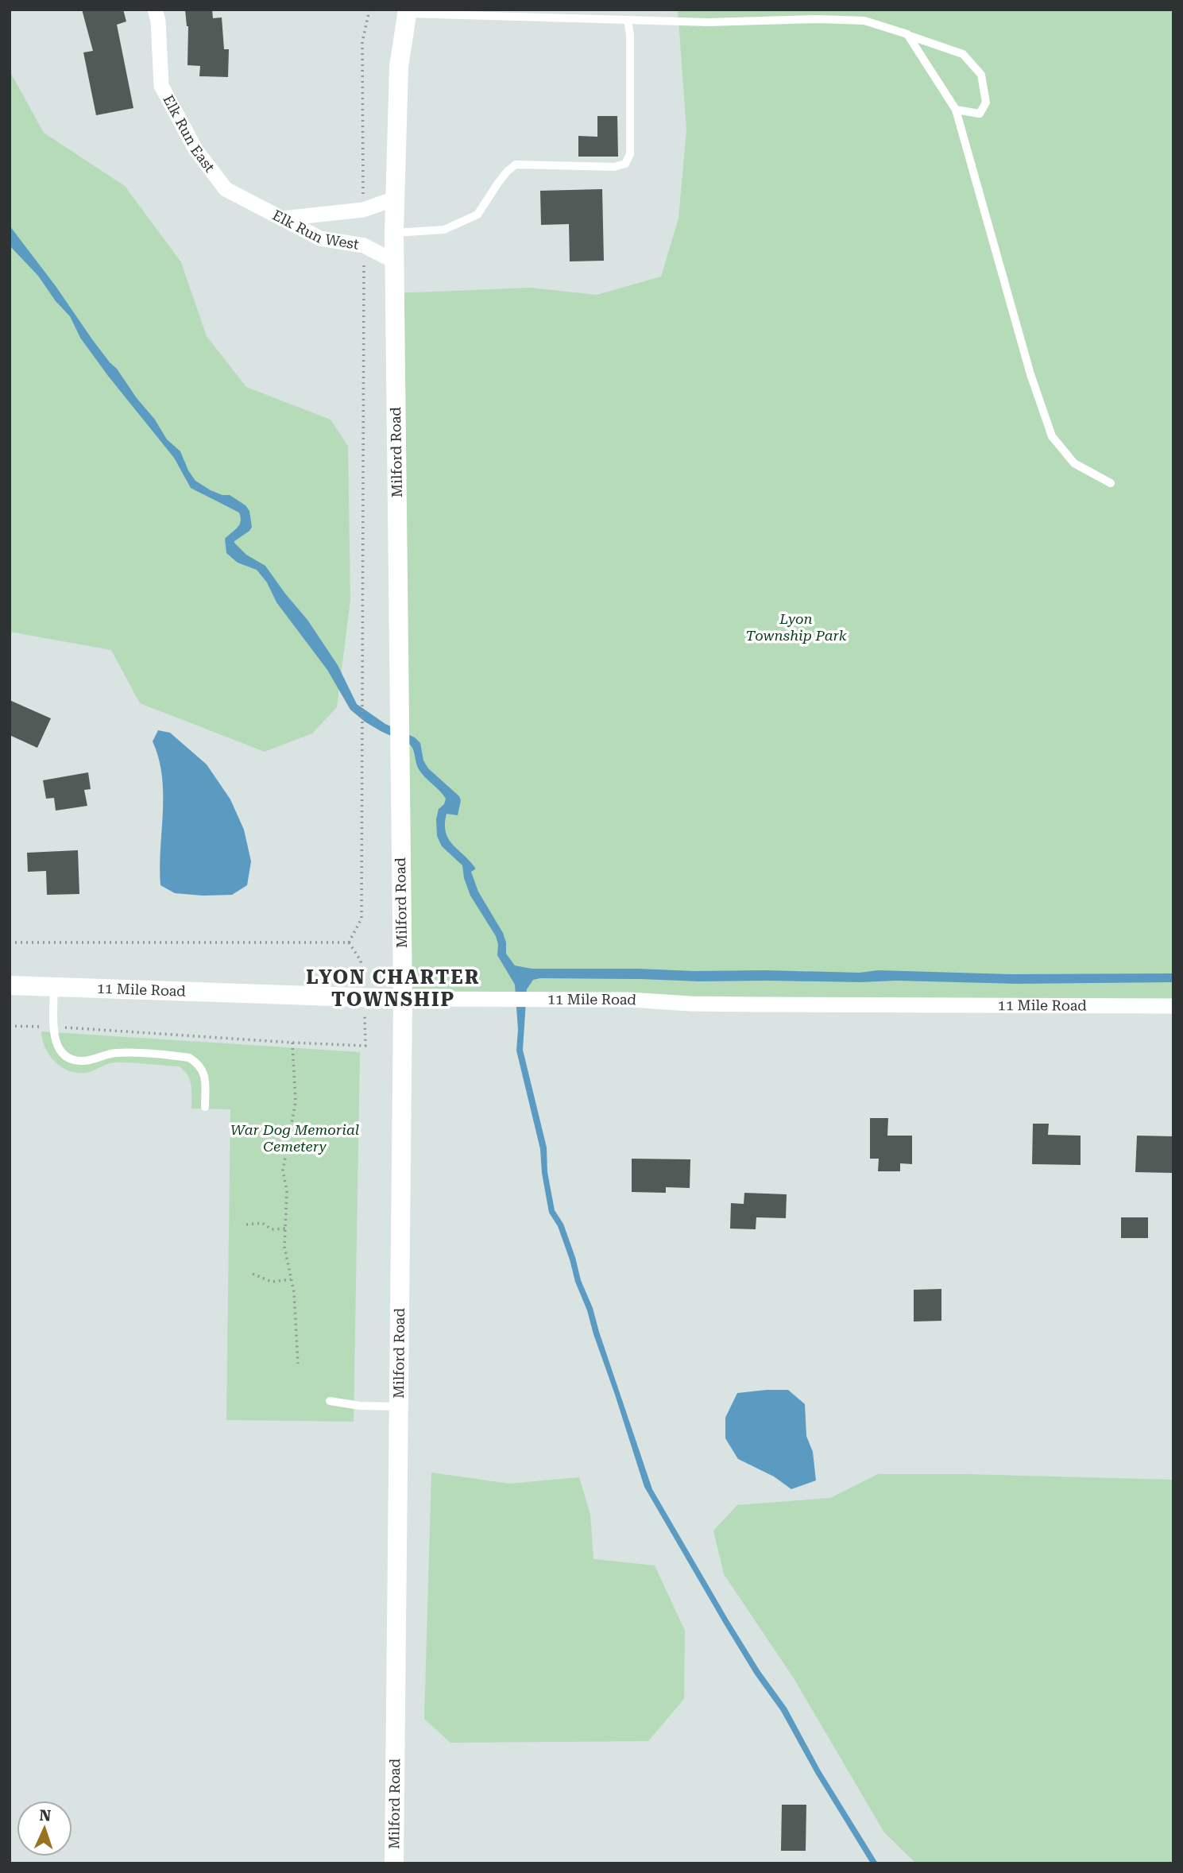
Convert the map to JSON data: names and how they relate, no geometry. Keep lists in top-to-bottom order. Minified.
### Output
{"streets":{"street":["Elk Run East","Elk Run West","Milford Road","11 Mile Road"]},"crossings":[["Elk Run East","Elk Run West"],["Elk Run West","Milford Road"],["Milford Road","11 Mile Road"]],"districts":["LYON CHARTER TOWNSHIP"],"parks":["Lyon Township Park","War Dog Memorial Cemetery"],"north":"top"}
